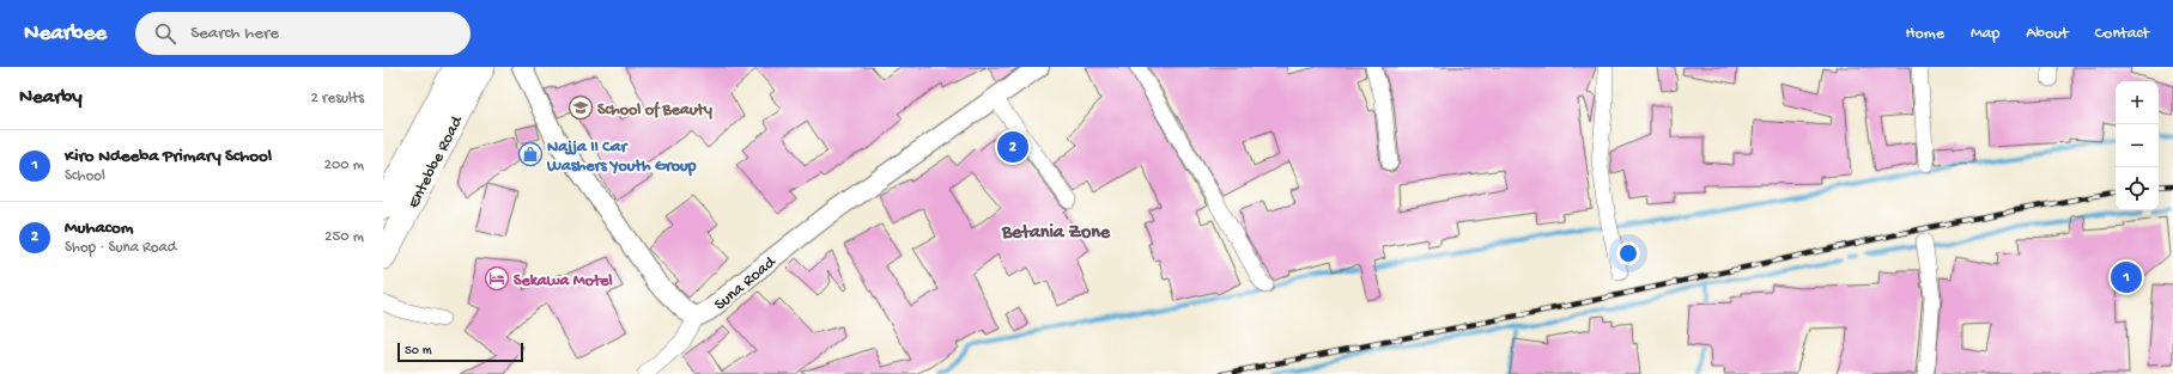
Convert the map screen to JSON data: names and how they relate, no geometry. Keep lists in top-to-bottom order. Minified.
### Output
{"streets":{"main road":["Entebbe Road"],"street":["Suna Road"]},"districts":["Betania Zone"],"places":{"school or university":["School of Beauty"],"shop":["Najja II Car Washers Youth Group"],"hotel":["Sekawa Motel"]},"scale_bar":"50 m","page":{"header":"Nearbee","search":"Search here","nav":["Home","Map","About","Contact"],"heading":["Nearby","2 results"],"map_buttons":["+","−"],"list":[{"mark":"1","name":"Kiro Ndeeba Primary School","note":"School","value":"200 m"},{"mark":"2","name":"Muhacom","note":"Shop · Suna Road","value":"250 m"}],"pins":["2","1"],"scale":"50 m"}}
